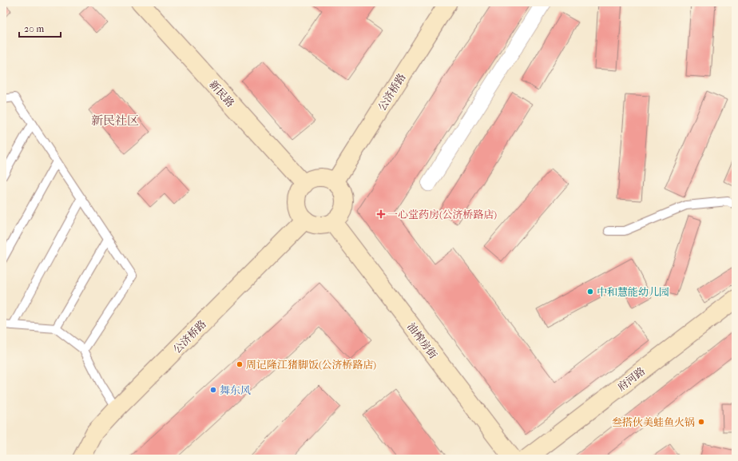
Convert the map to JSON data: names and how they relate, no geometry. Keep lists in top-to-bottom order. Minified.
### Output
{"streets":{"main road":["公济桥路","新民路","油榨房街","府河路"]},"crossings":[["公济桥路","新民路"],["公济桥路","油榨房街"],["新民路","油榨房街"]],"districts":["新民社区"],"places":{"health":["一心堂药房(公济桥路店)"],"other":["中和慧能幼儿园","周记隆江猪脚饭(公济桥路店)","舞东风","叁搭伙美蛙鱼火锅"]},"scale_bar":"20 m"}
